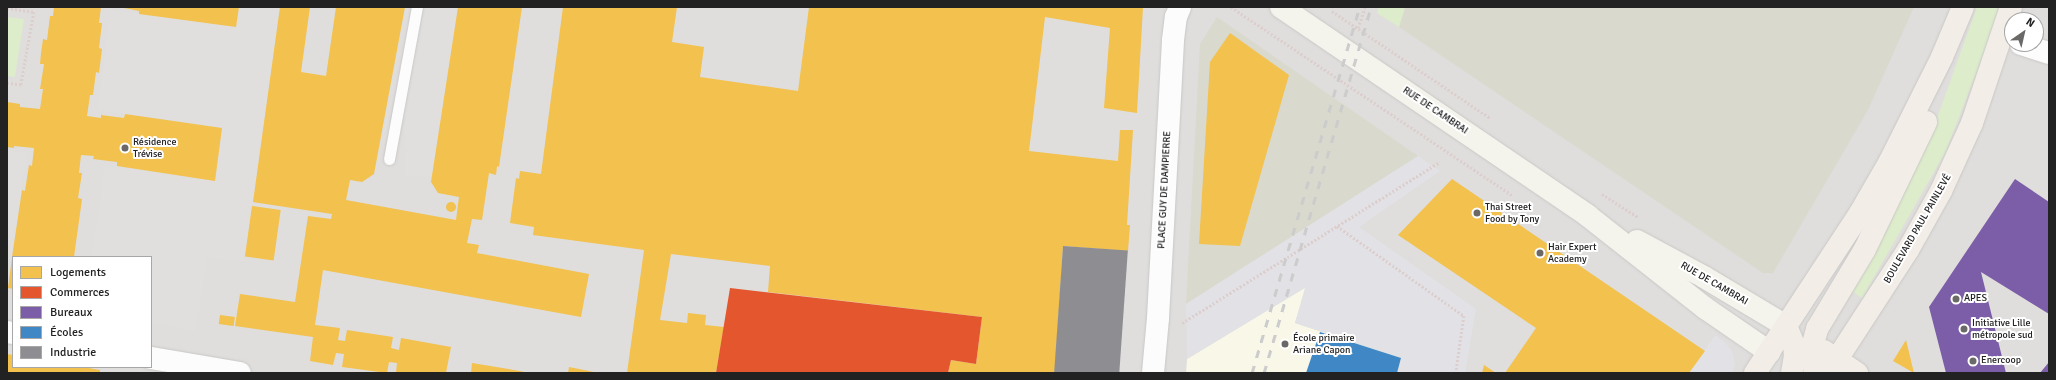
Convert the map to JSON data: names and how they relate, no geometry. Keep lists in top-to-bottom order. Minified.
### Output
{"streets":{"main road":["RUE DE CAMBRAI","BOULEVARD PAUL PAINLEVÉ"],"street":["PLACE GUY DE DAMPIERRE"]},"crossings":[["RUE DE CAMBRAI","BOULEVARD PAUL PAINLEVÉ"]],"places":["Résidence Trévise","Thai Street Food by Tony","Hair Expert Academy","APES","Initiative Lille métropole sud","École primaire Ariane Capon","Enercoop"],"legend":["Logements","Commerces","Bureaux","Écoles","Industrie"],"north":"top right"}
